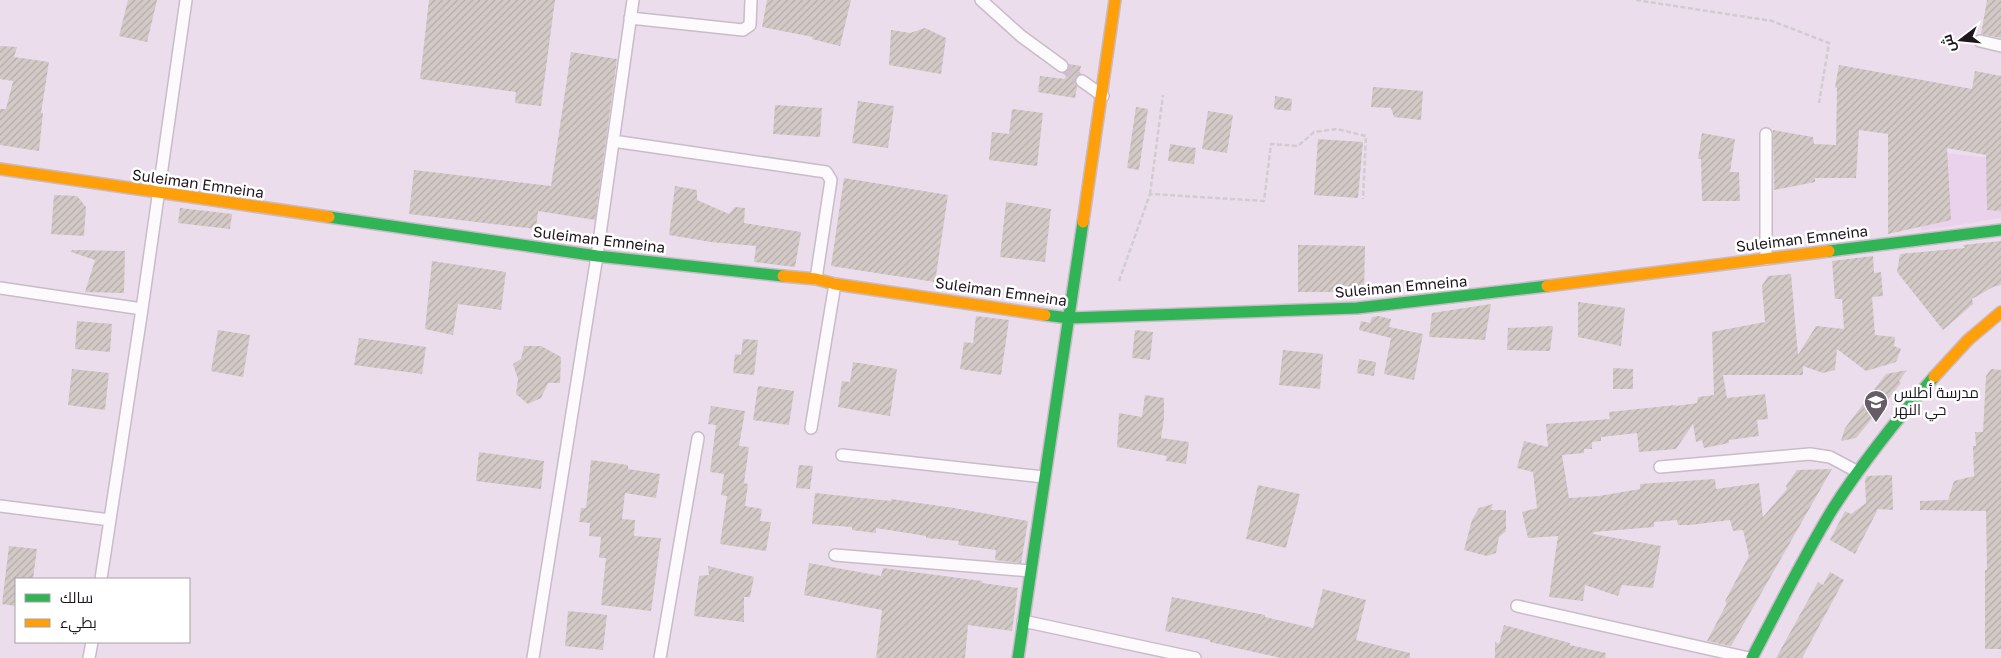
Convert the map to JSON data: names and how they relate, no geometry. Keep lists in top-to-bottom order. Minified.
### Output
{"streets":{"street":["Suleiman Emneina"]},"places":{"school or university":["مدرسة أطلس حي النهر"]},"legend":["سالك","بطيء"],"north":"left"}
